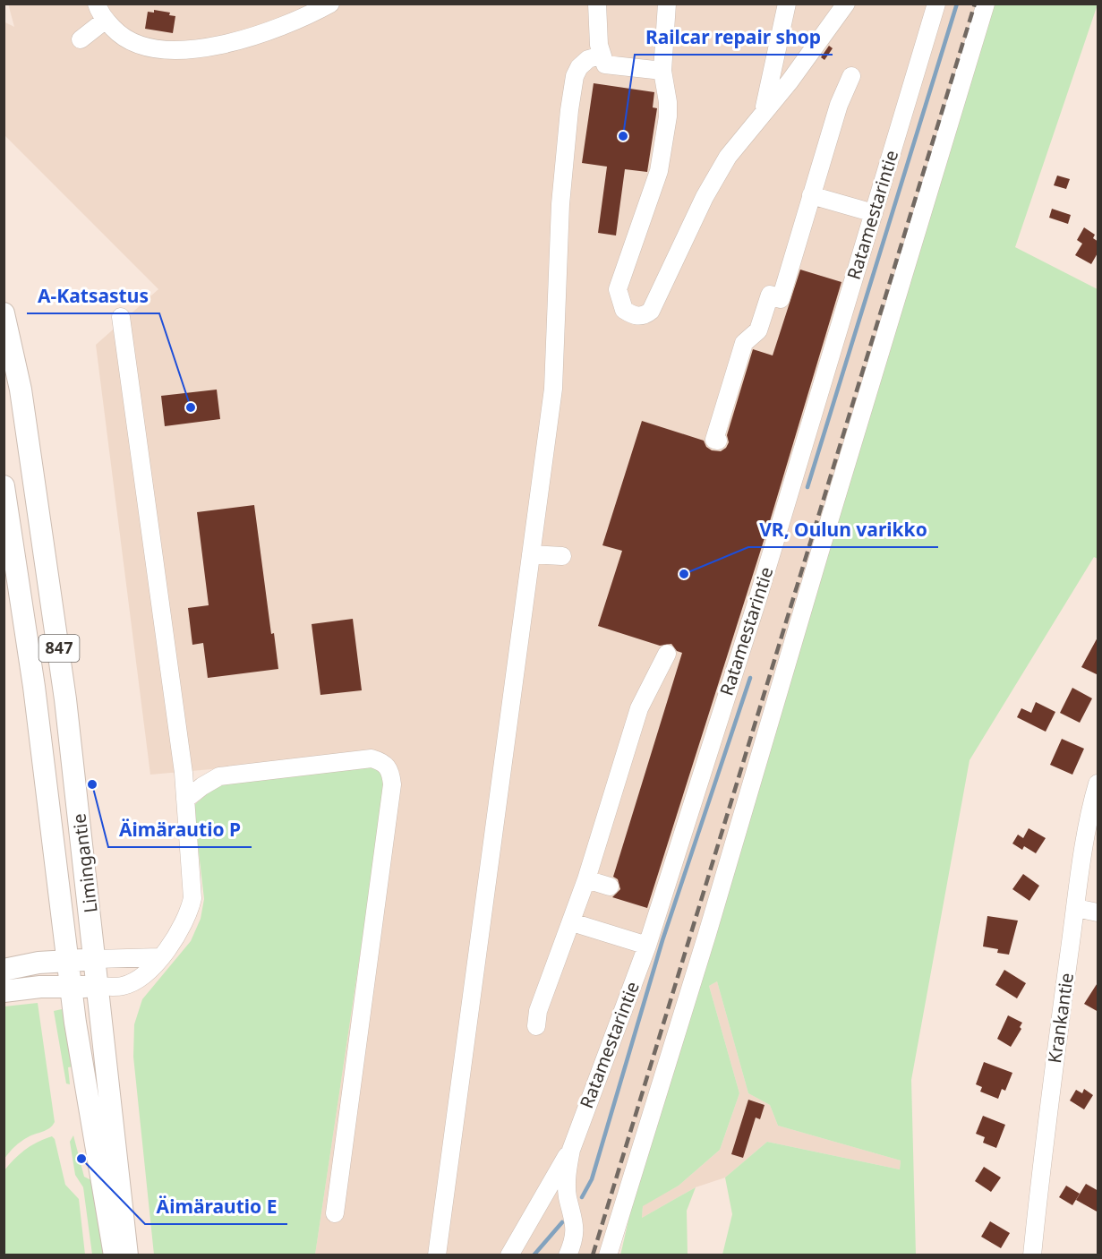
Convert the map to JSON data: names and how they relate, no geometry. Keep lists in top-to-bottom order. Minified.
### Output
{"streets":{"main road":["847","Limingantie"],"street":["Ratamestarintie","Krankantie"]},"places":["Railcar repair shop","A-Katsastus","VR, Oulun varikko","Äimärautio P","Äimärautio E"]}
